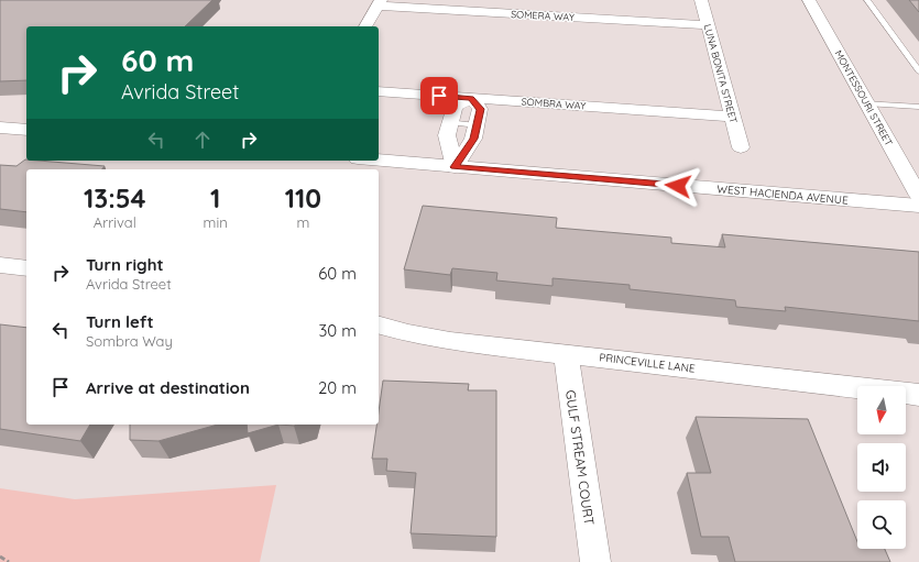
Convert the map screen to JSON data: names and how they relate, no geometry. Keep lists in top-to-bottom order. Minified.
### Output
{"streets":{"main road":["WEST HACIENDA AVENUE"],"street":["SOMERA WAY","LUNA BONITA STREET","MONTESSOURI STREET","SOMBRA WAY","PRINCEVILLE LANE","GULF STREAM COURT"]},"crossings":[["SOMERA WAY","LUNA BONITA STREET"],["LUNA BONITA STREET","SOMBRA WAY"],["PRINCEVILLE LANE","GULF STREAM COURT"]],"north":"bottom","page":{"turn":["60 m","Avrida Street"],"eta":["13:54","Arrival","1","min","110","m"],"list":[{"name":"Turn right","note":"Avrida Street","value":"60 m"},{"name":"Turn left","note":"Sombra Way","value":"30 m"},{"name":"Arrive at destination","value":"20 m"}]}}
